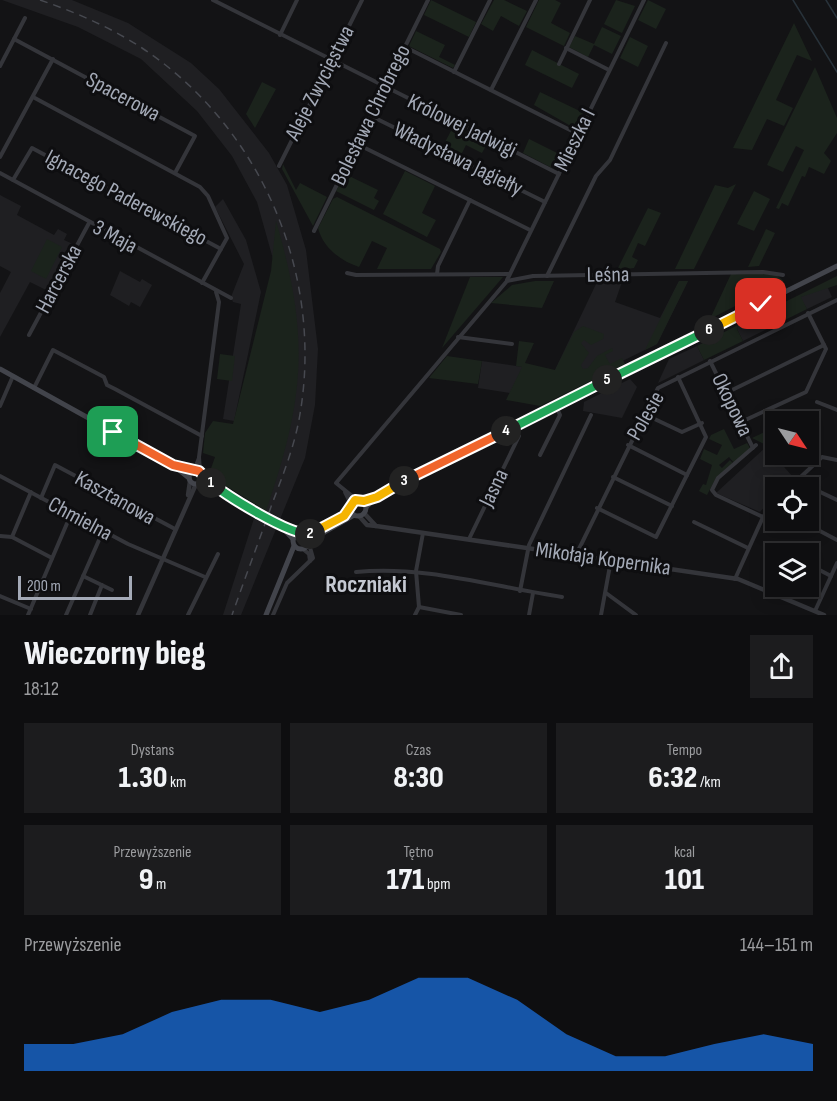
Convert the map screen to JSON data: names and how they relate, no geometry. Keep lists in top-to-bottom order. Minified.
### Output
{"streets":{"street":["Aleje Zwycięstwa","Spacerowa","Bolesława Chrobrego","Królowej Jadwigi","Mieszka I","Władysława Jagiełły","Ignacego Paderewskiego","3 Maja","Leśna","Harcerska","Okopowa","Polesie","Jasna","Kasztanowa","Chmielna","Mikołaja Kopernika"]},"crossings":[["Aleje Zwycięstwa","Królowej Jadwigi"],["Bolesława Chrobrego","Królowej Jadwigi"],["Bolesława Chrobrego","Władysława Jagiełły"],["Królowej Jadwigi","Mieszka I"],["Mieszka I","Władysława Jagiełły"],["Mieszka I","Leśna"],["Ignacego Paderewskiego","3 Maja"],["3 Maja","Harcerska"],["Okopowa","Polesie"],["Polesie","Mikołaja Kopernika"],["Jasna","Mikołaja Kopernika"],["Kasztanowa","Chmielna"]],"districts":["Roczniaki"],"scale_bar":"200 m","north":"bottom right","page":{"pins":["6","5","4","3","1","2"],"scale":"200 m","heading":["Wieczorny bieg","18:12"],"stats":[["Dystans","1.30 km"],["Czas","8:30"],["Tempo","6:32 /km"],["Przewyższenie","9 m"],["Tętno","171 bpm"],["kcal","101"]],"chart":["Przewyższenie","144–151 m"]}}
